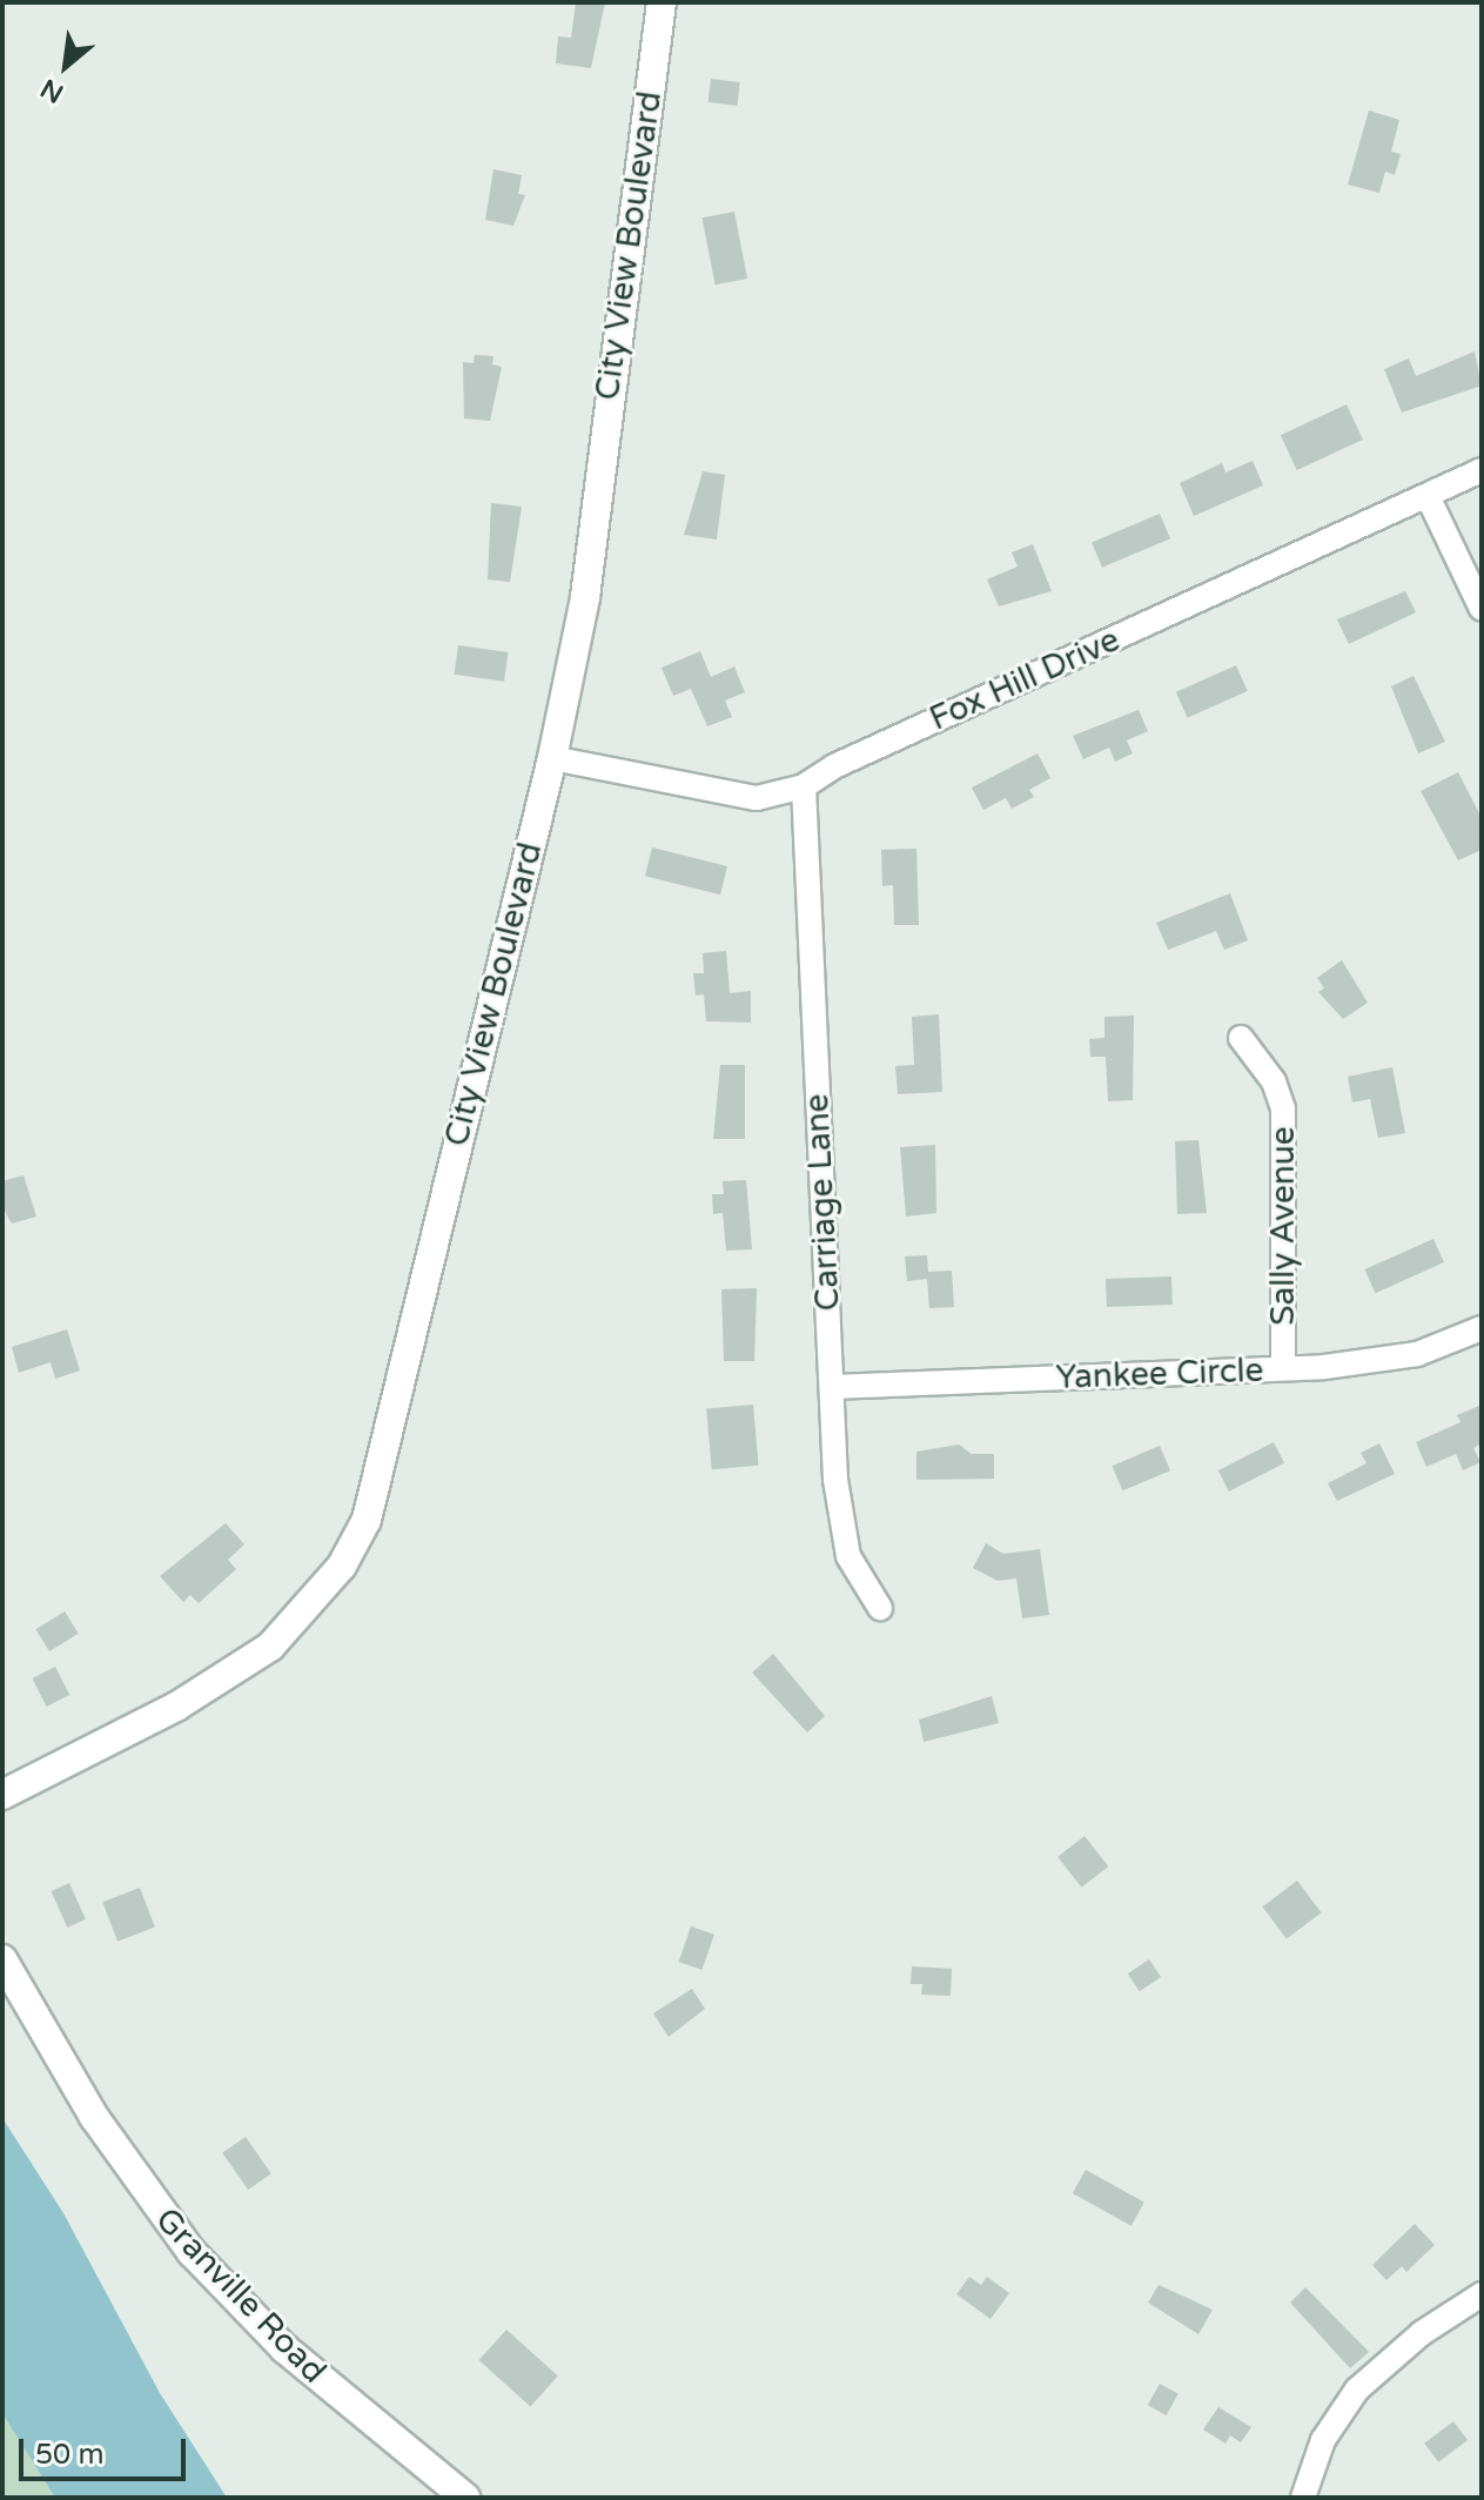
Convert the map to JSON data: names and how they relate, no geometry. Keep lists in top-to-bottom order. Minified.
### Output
{"streets":{"street":["City View Boulevard","Fox Hill Drive","Carriage Lane","Sally Avenue","Yankee Circle","Granville Road"]},"crossings":[["City View Boulevard","Fox Hill Drive"],["Fox Hill Drive","Carriage Lane"],["Carriage Lane","Yankee Circle"],["Sally Avenue","Yankee Circle"]],"scale_bar":"50 m","north":"bottom left"}
